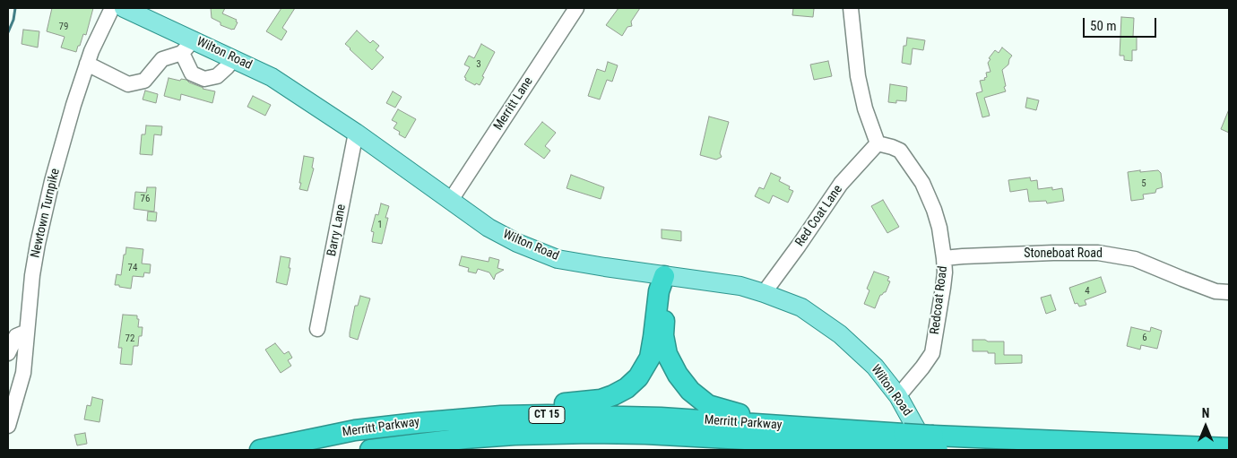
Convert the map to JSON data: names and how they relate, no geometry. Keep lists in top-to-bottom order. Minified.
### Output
{"streets":{"highway":["CT 15","Merritt Parkway"],"main road":["Wilton Road"],"street":["Merritt Lane","Newtown Turnpike","Red Coat Lane","Barry Lane","Stoneboat Road","Redcoat Road"]},"crossings":[["Wilton Road","Merritt Lane"],["Wilton Road","Red Coat Lane"],["Wilton Road","Barry Lane"],["Wilton Road","Redcoat Road"],["Wilton Road","Merritt Parkway"],["Red Coat Lane","Redcoat Road"],["Stoneboat Road","Redcoat Road"]],"house_numbers":["79","3","5","76","1","74","4","6","72"],"scale_bar":"50 m","north":"top"}
